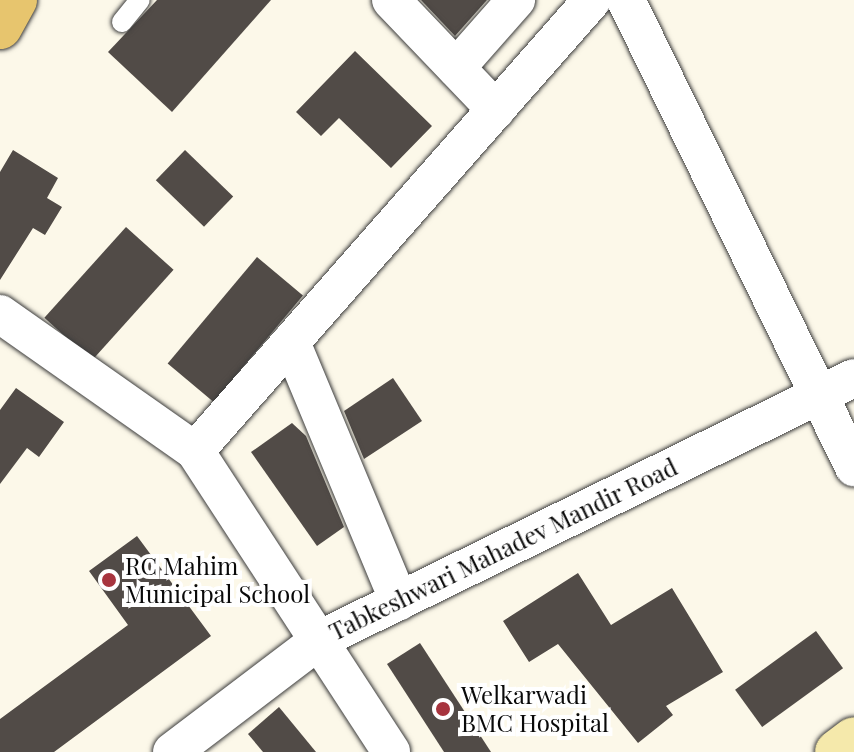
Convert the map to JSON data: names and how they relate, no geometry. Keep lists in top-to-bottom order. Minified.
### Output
{"streets":{"street":["Tabkeshwari Mahadev Mandir Road"]},"places":["RC Mahim Municipal School","Welkarwadi BMC Hospital"]}
